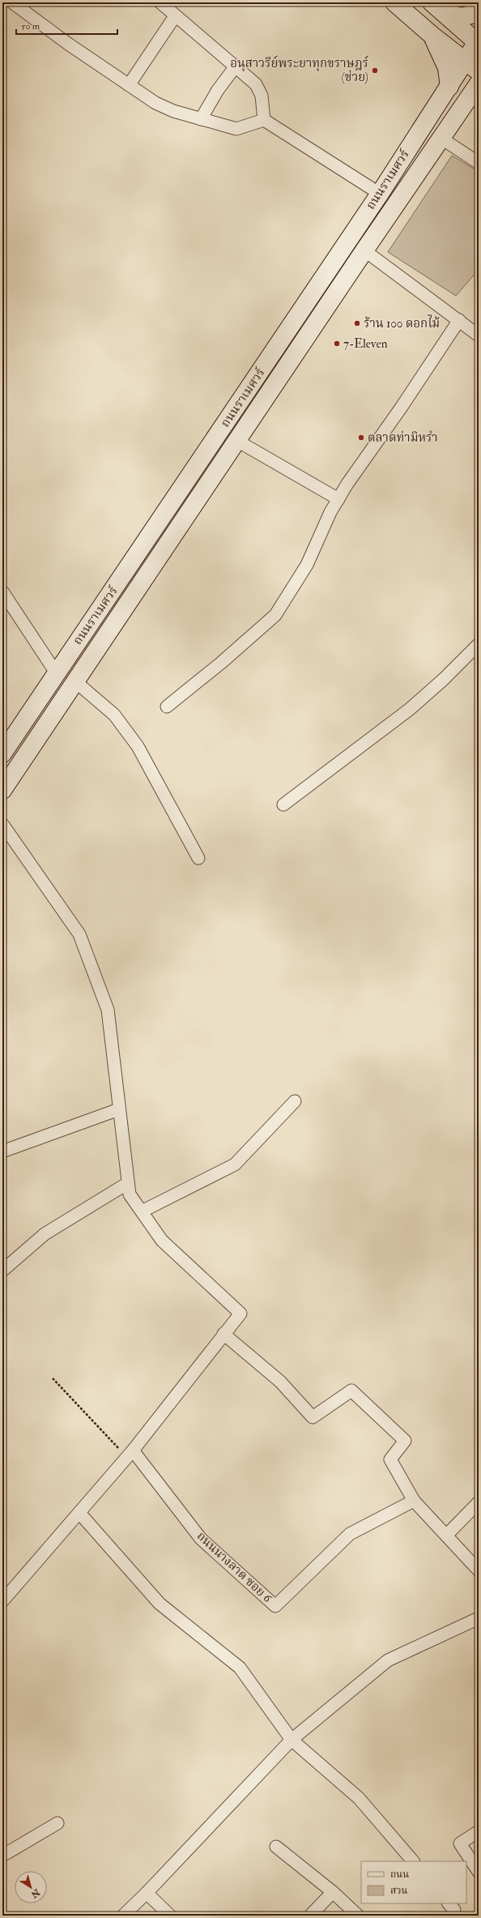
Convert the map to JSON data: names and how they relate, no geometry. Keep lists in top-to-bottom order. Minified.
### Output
{"streets":{"main road":["ถนนราเมศวร์"],"street":["ถนนนางลาด ซอย 6"]},"places":["อนุสาวรีย์พระยาทุกขราษฎร์ (ช่วย)","ร้าน 100 ดอกไม้","7-Eleven","ตลาดท่ามิหรำ"],"legend":["ถนน","สวน"],"scale_bar":"50 m","north":"bottom right"}
